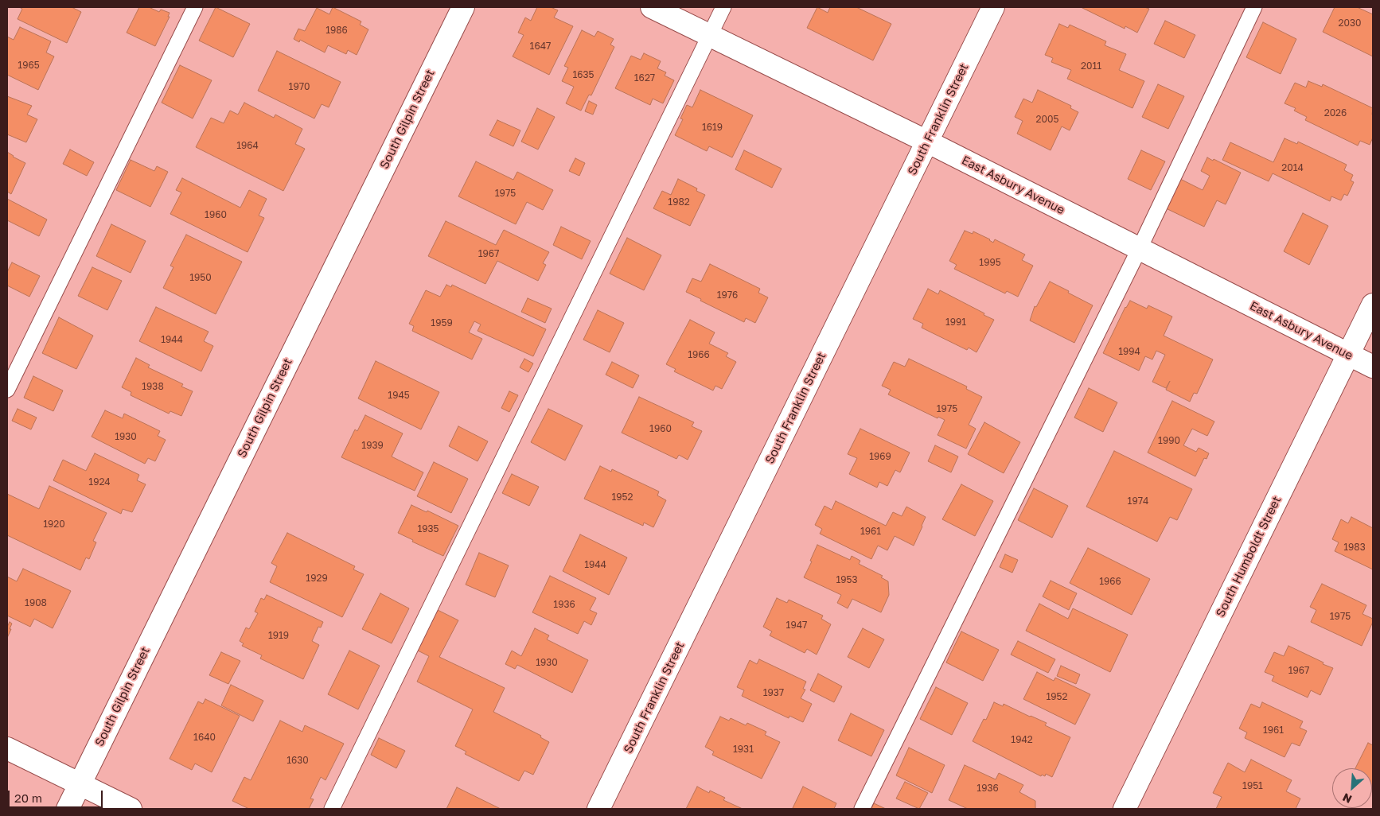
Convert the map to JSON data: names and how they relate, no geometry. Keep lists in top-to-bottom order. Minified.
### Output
{"streets":{"street":["South Gilpin Street","South Franklin Street","East Asbury Avenue","South Humboldt Street"]},"crossings":[["South Franklin Street","East Asbury Avenue"],["East Asbury Avenue","South Humboldt Street"]],"house_numbers":["2030","1986","1647","1965","2011","1635","1627","1970","2026","2005","1619","1964","2014","1975","1982","1960","1967","1995","1950","1976","1991","1959","1944","1994","1966","1938","1945","1975","1960","1930","1990","1939","1969","1924","1952","1974","1920","1935","1961","1983","1944","1929","1953","1966","1908","1936","1975","1947","1919","1930","1967","1937","1952","1961","1640","1942","1931","1630","1951","1936"],"scale_bar":"20 m","north":"bottom left"}
